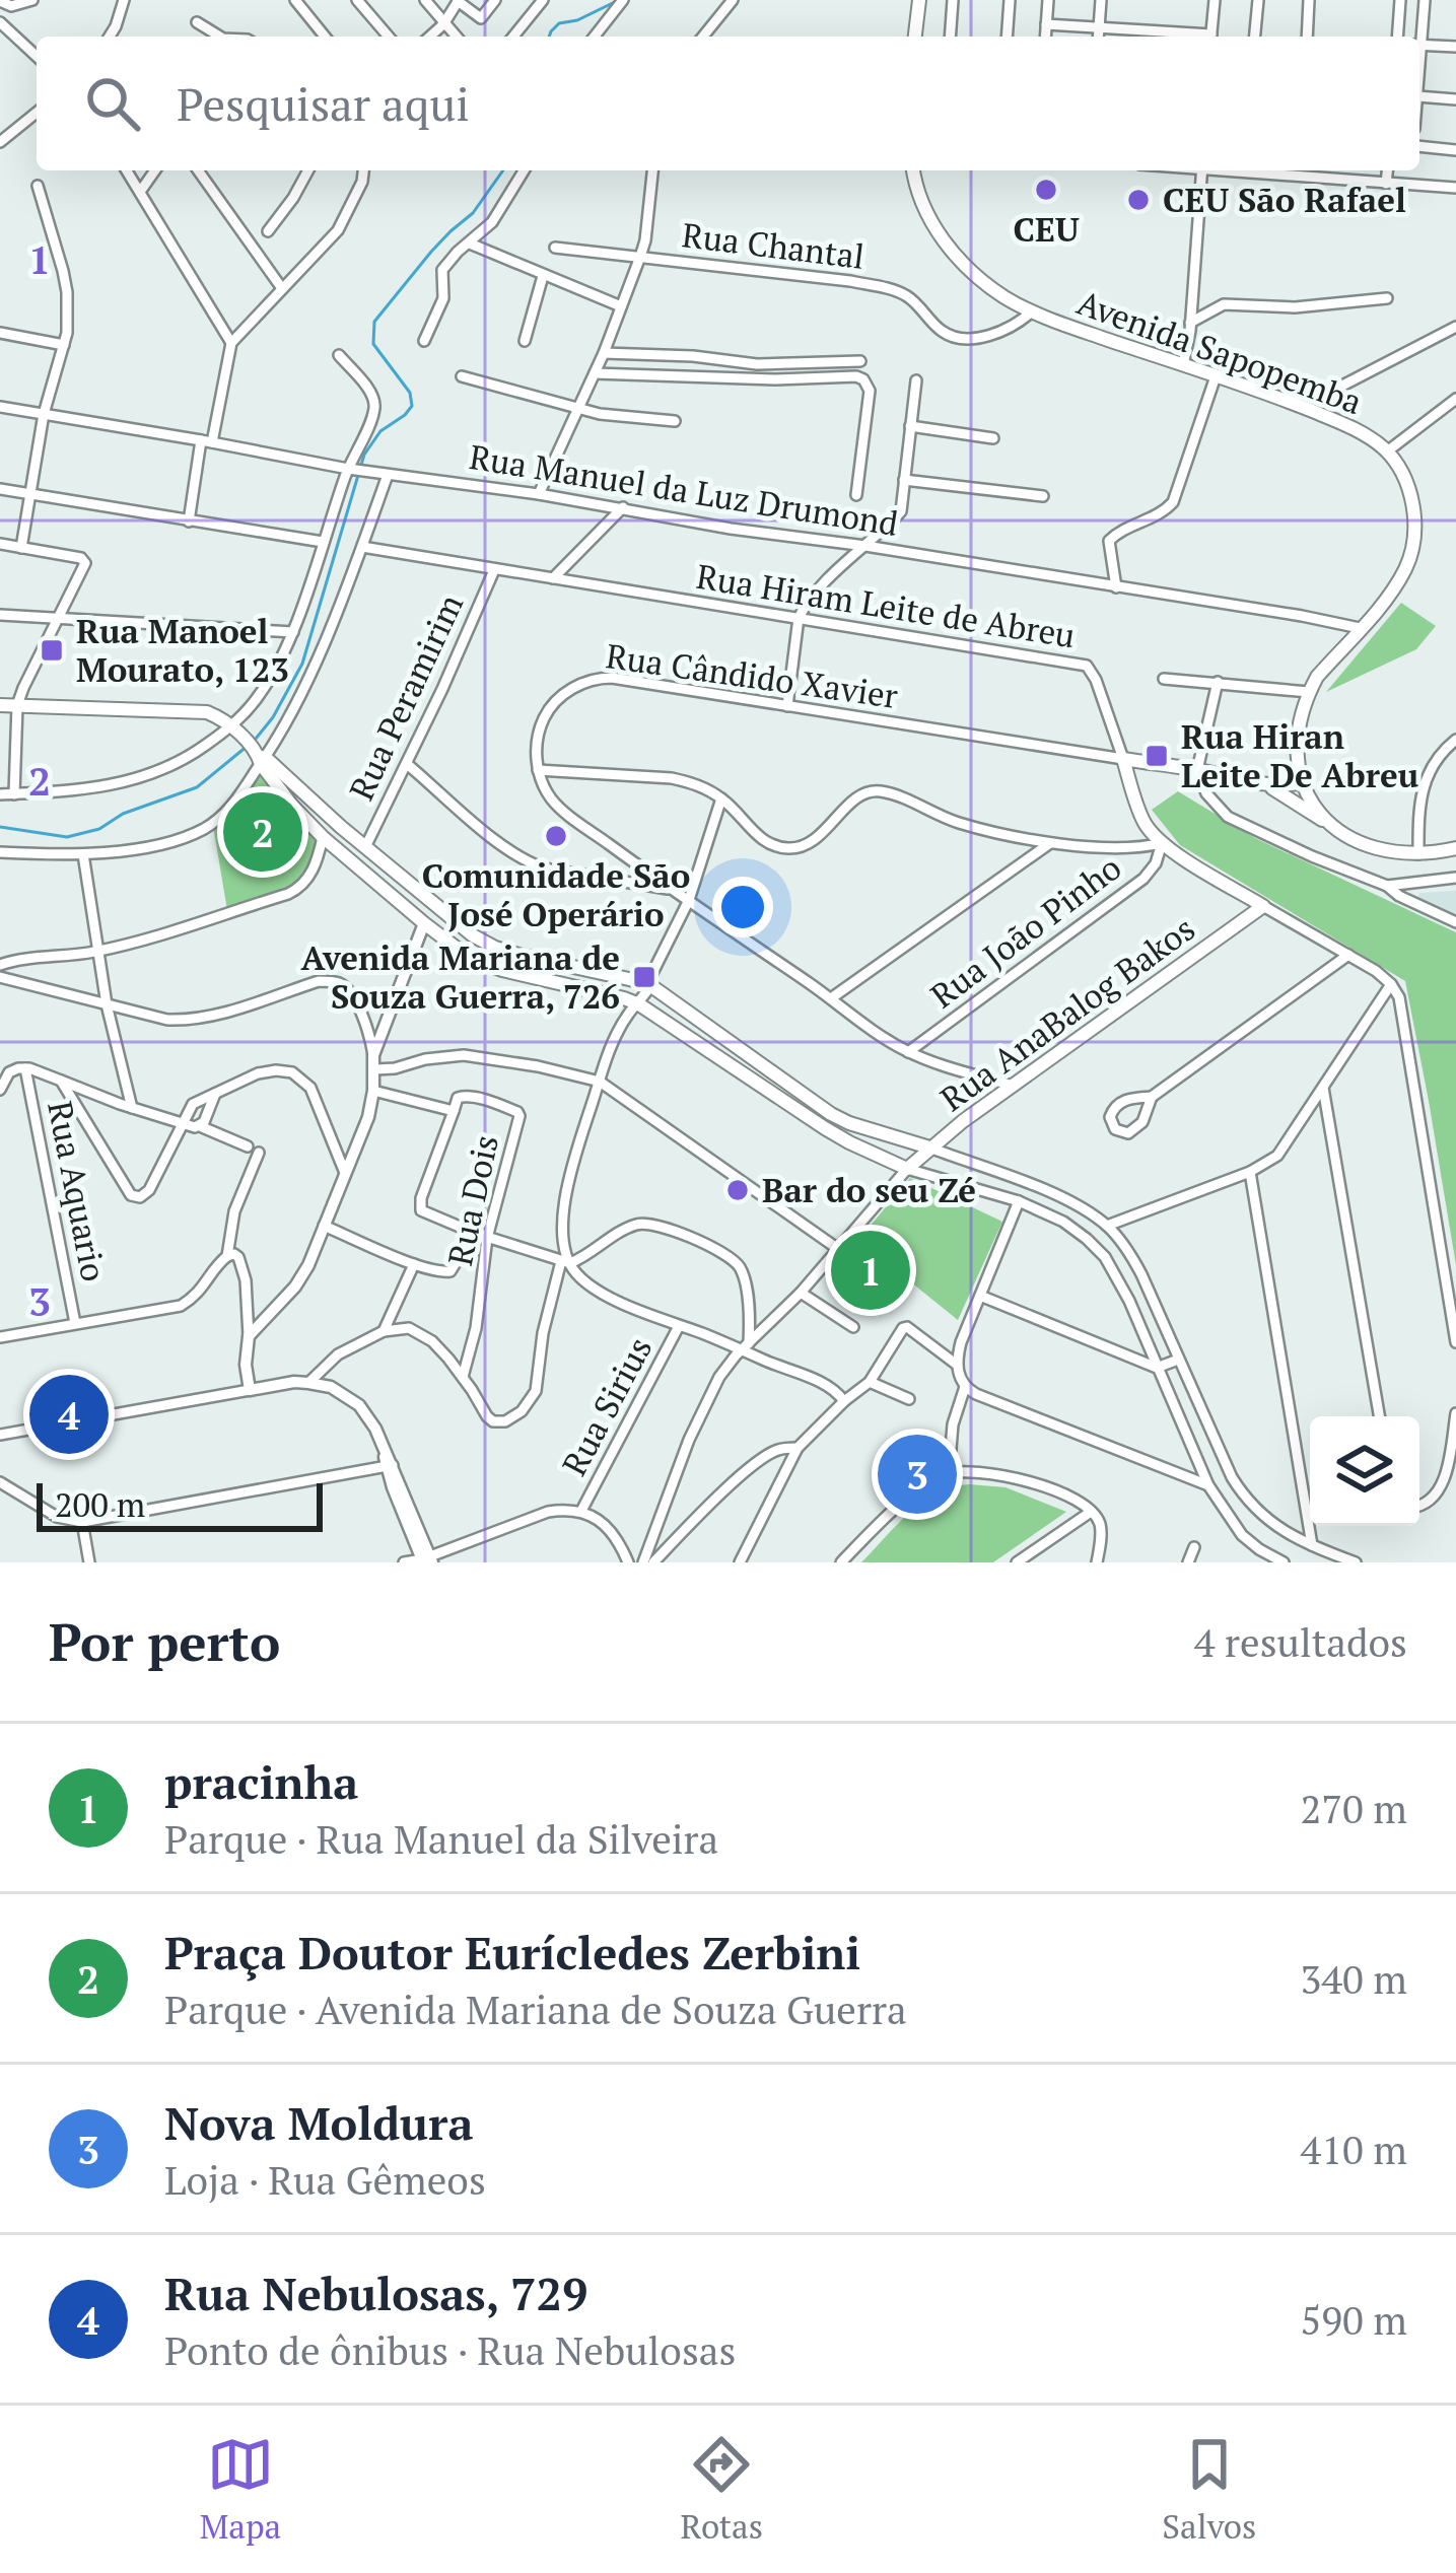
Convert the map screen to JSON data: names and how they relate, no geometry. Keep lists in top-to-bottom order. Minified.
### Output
{"streets":{"main road":["Avenida Sapopemba","Rua Hiram Leite de Abreu","Rua Cândido Xavier","Rua AnaBalog Bakos"],"street":["Rua Chantal","Rua Manuel da Luz Drumond","Rua Peramirim","Rua João Pinho","Rua Aquario","Rua Dois","Rua Sirius"]},"crossings":[["Rua Chantal","Avenida Sapopemba"],["Avenida Sapopemba","Rua Manuel da Luz Drumond"],["Avenida Sapopemba","Rua Cândido Xavier"],["Rua Hiram Leite de Abreu","Rua Cândido Xavier"],["Rua Hiram Leite de Abreu","Rua Peramirim"],["Rua Hiram Leite de Abreu","Rua João Pinho"],["Rua Hiram Leite de Abreu","Rua AnaBalog Bakos"]],"places":{"other":["CEU","CEU São Rafael","Comunidade São José Operário","Bar do seu Zé"],"transit":["Rua Manoel Mourato, 123","Rua Hiran Leite De Abreu","Avenida Mariana de Souza Guerra, 726"]},"scale_bar":"200 m","page":{"search":"Pesquisar aqui","pins":["2","1","4","3"],"scale":"200 m","heading":["Por perto","4 resultados"],"list":[{"mark":"1","name":"pracinha","note":"Parque · Rua Manuel da Silveira","value":"270 m"},{"mark":"2","name":"Praça Doutor Eurícledes Zerbini","note":"Parque · Avenida Mariana de Souza Guerra","value":"340 m"},{"mark":"3","name":"Nova Moldura","note":"Loja · Rua Gêmeos","value":"410 m"},{"mark":"4","name":"Rua Nebulosas, 729","note":"Ponto de ônibus · Rua Nebulosas","value":"590 m"}],"nav":["Mapa","Rotas","Salvos"]},"grid":{"rows":["1","2","3"]}}
